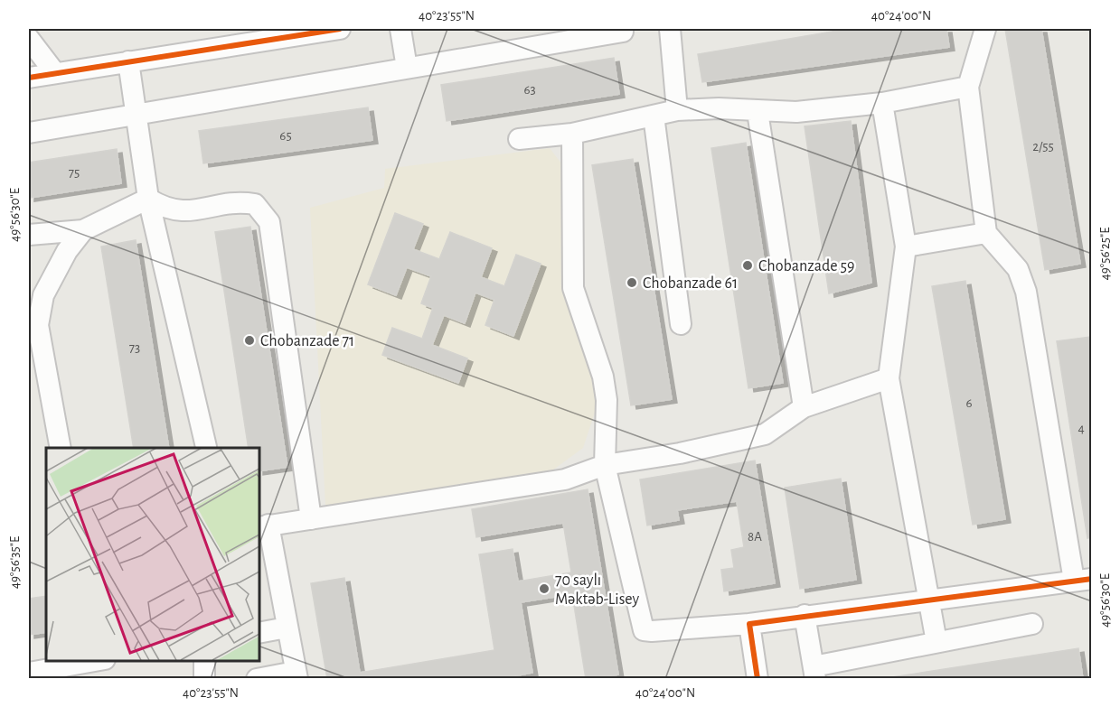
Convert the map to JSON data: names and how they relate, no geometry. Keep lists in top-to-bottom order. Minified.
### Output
{"places":["Chobanzade 59","Chobanzade 61","Chobanzade 71","70 saylı Məktəb-Lisey"],"house_numbers":["63","65","2/55","75","73","6","4","8A"],"coordinates":["40°23'55\"N","40°24'00\"N","49°56'30\"E","49°56'25\"E","49°56'35\"E"]}
